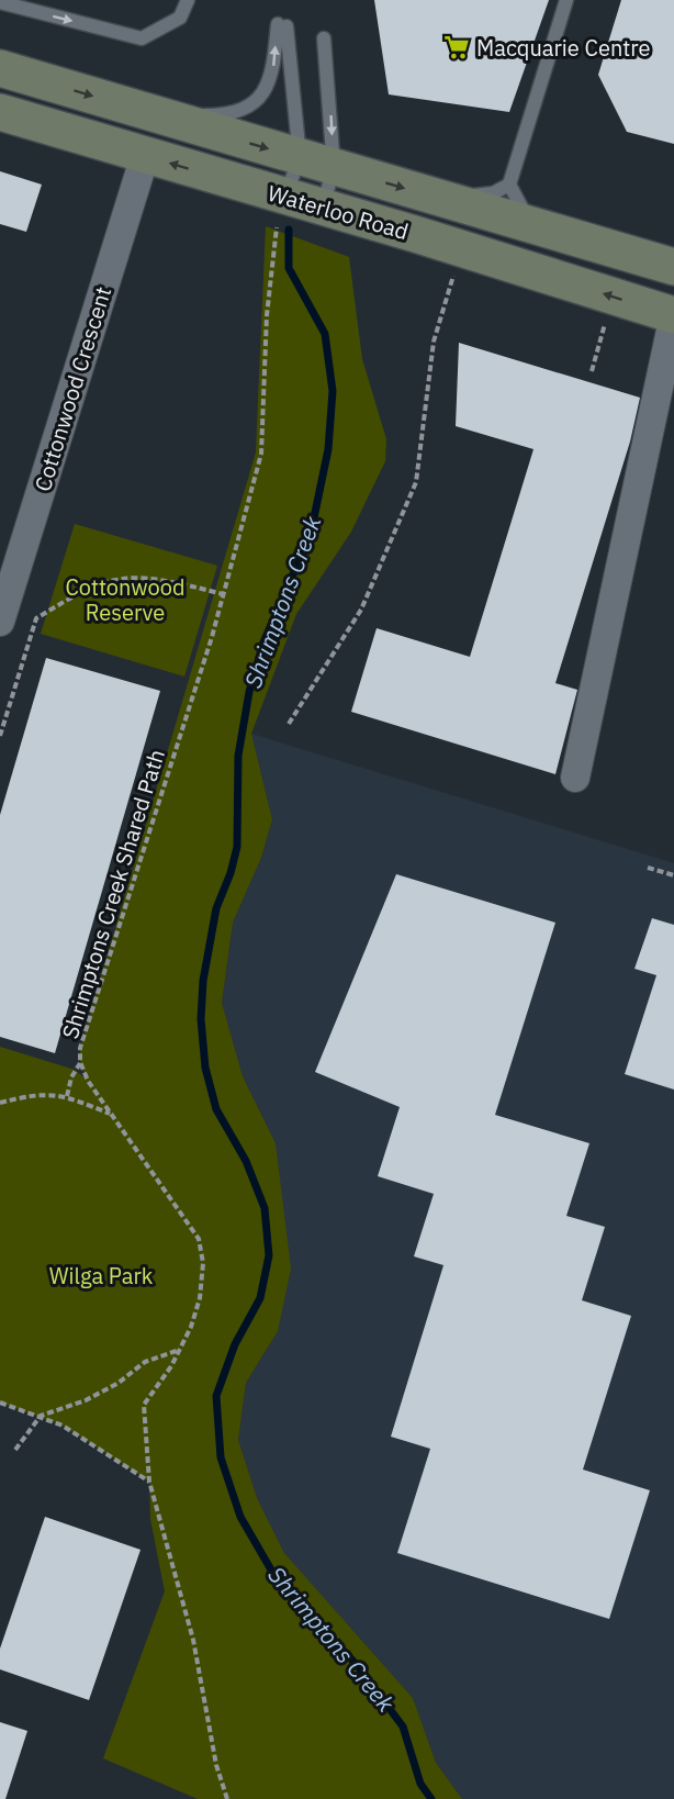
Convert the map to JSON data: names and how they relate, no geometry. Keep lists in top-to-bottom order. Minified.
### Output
{"streets":{"street":["Waterloo Road","Cottonwood Crescent"],"path":["Shrimptons Creek Shared Path"]},"crossings":[["Waterloo Road","Cottonwood Crescent"],["Waterloo Road","Shrimptons Creek Shared Path"]],"water":["Shrimptons Creek"],"parks":["Cottonwood Reserve","Wilga Park"],"places":{"supermarket":["Macquarie Centre"]}}
